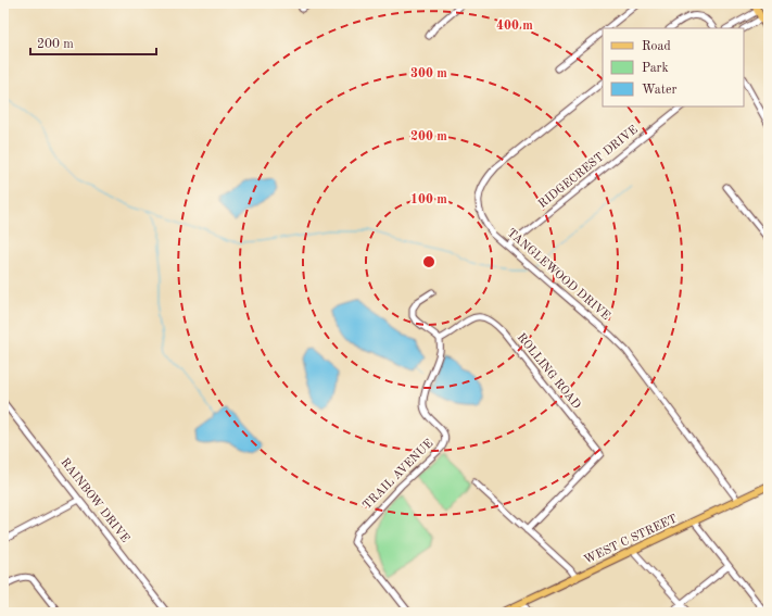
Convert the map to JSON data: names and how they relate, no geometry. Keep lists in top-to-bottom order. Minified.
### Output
{"streets":{"main road":["WEST C STREET"],"street":["RIDGECREST DRIVE","TANGLEWOOD DRIVE","ROLLING ROAD","TRAIL AVENUE","RAINBOW DRIVE"]},"crossings":[["RIDGECREST DRIVE","TANGLEWOOD DRIVE"],["TANGLEWOOD DRIVE","WEST C STREET"],["ROLLING ROAD","TRAIL AVENUE"]],"legend":["Road","Park","Water"],"scale_bar":"200 m","rings":["400 m","300 m","200 m","100 m"]}
